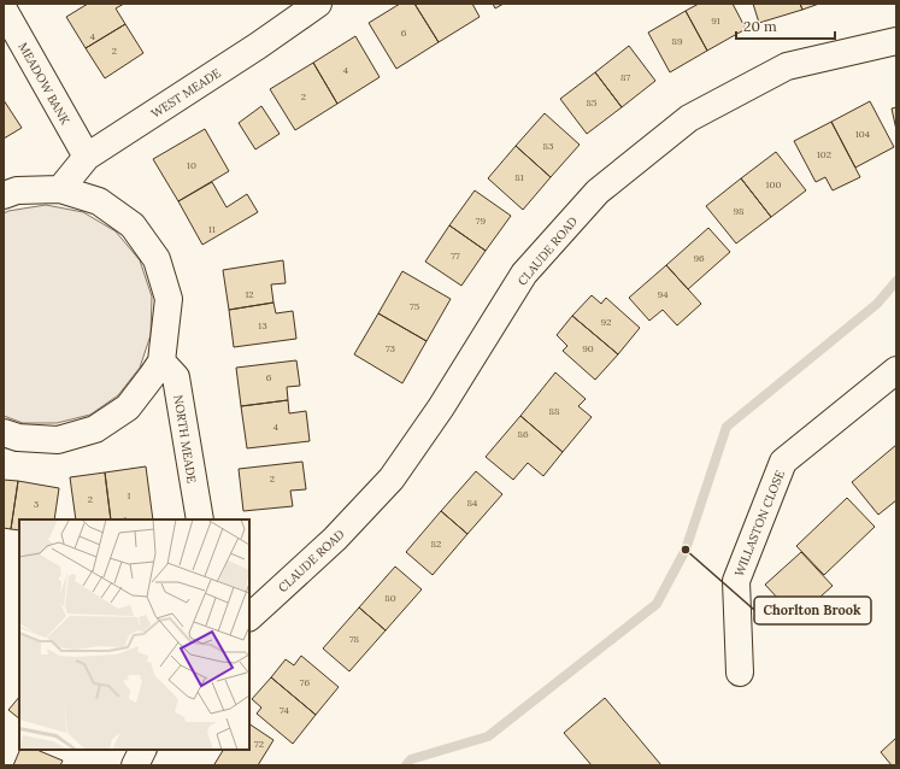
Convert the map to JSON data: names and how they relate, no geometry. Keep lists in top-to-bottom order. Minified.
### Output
{"streets":{"street":["MEADOW BANK","WEST MEADE","CLAUDE ROAD","NORTH MEADE","WILLASTON CLOSE"]},"crossings":[["MEADOW BANK","WEST MEADE"]],"places":["Chorlton Brook"],"house_numbers":["91","6","4","89","2","4","87","2","85","104","83","102","10","81","100","98","79","11","77","96","12","94","75","92","13","73","90","6","88","4","86","2","1","2","84","3","82","80","78","76","74","72"],"scale_bar":"20 m"}
